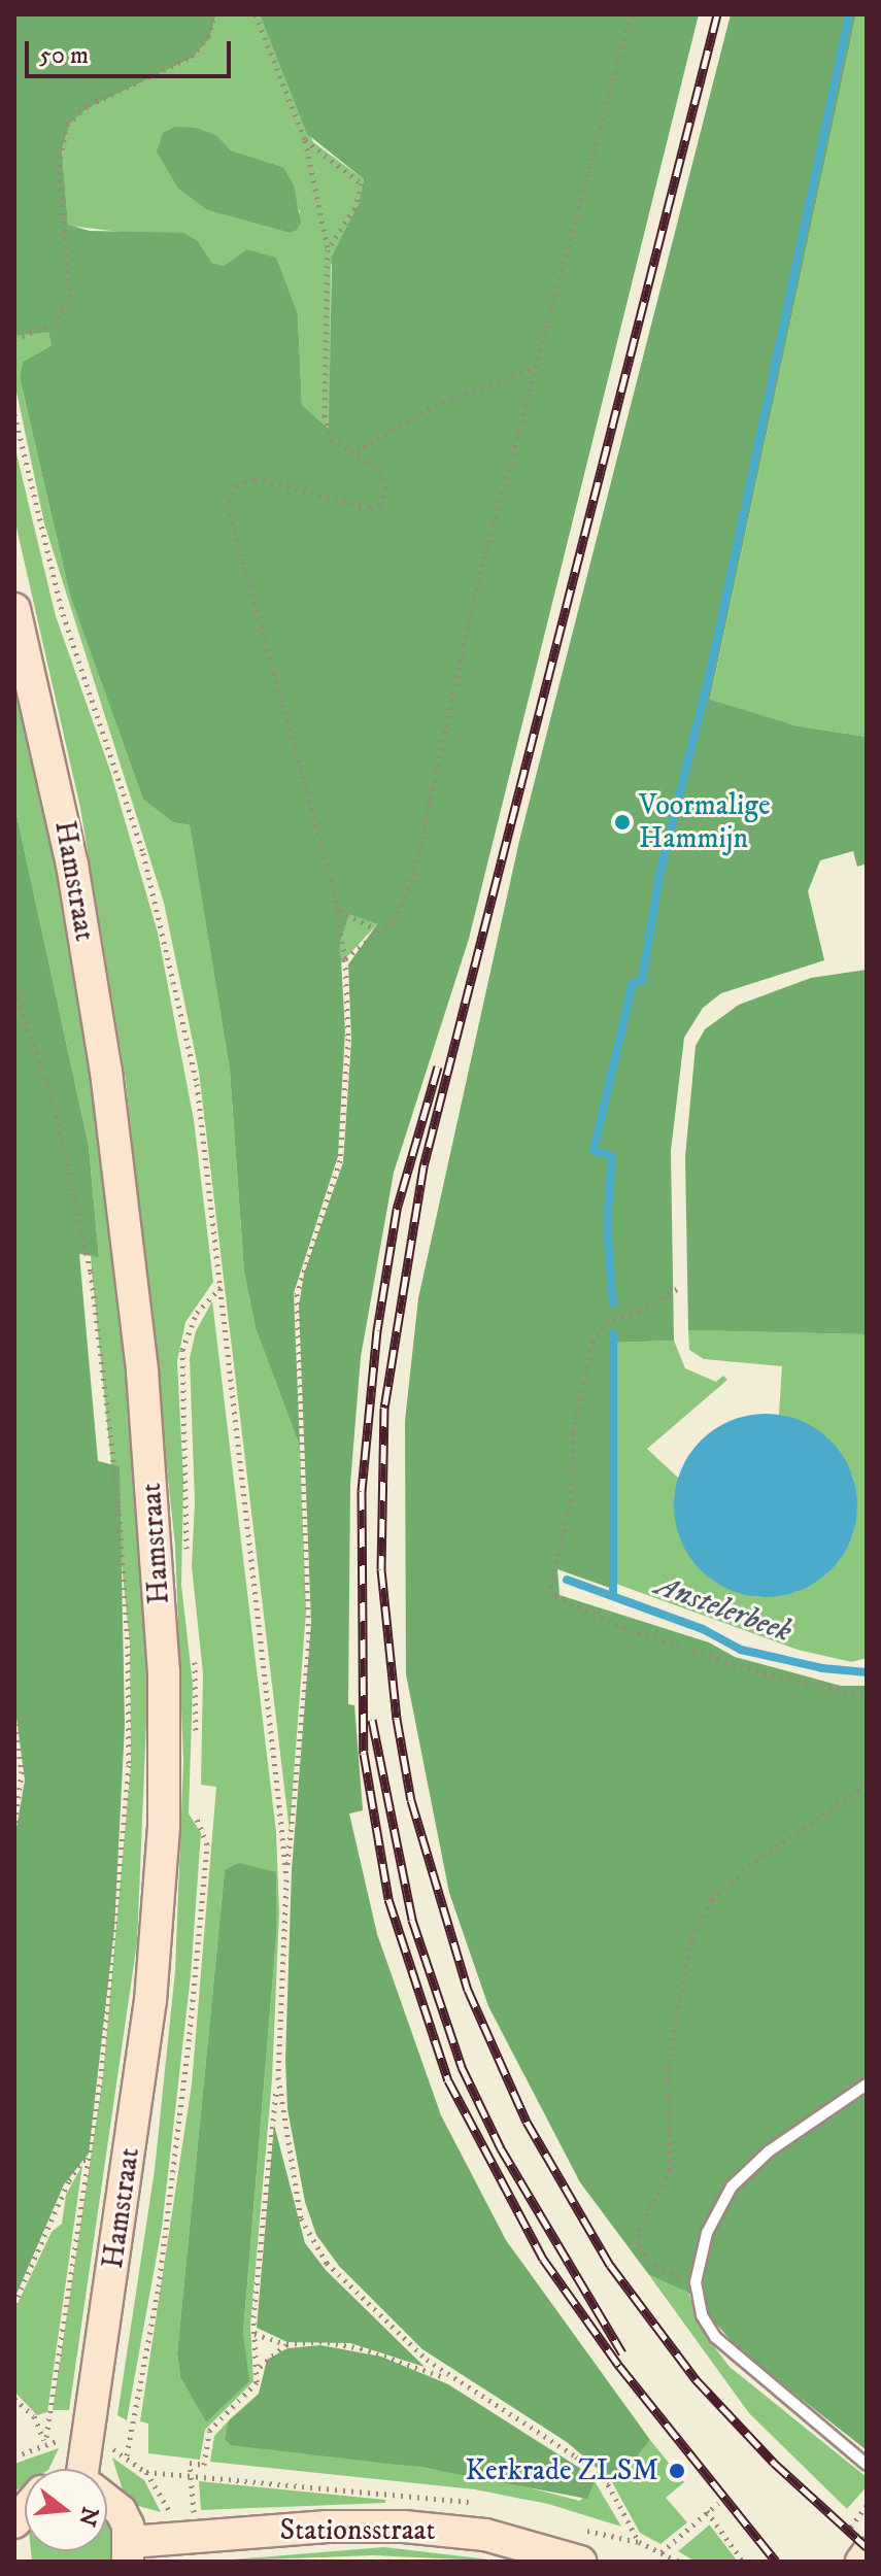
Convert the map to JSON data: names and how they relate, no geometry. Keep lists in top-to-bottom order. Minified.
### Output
{"streets":{"main road":["Hamstraat","Stationsstraat"]},"water":["Anstelerbeek"],"places":["Voormalige Hammijn","Kerkrade ZLSM"],"scale_bar":"50 m","north":"right"}
